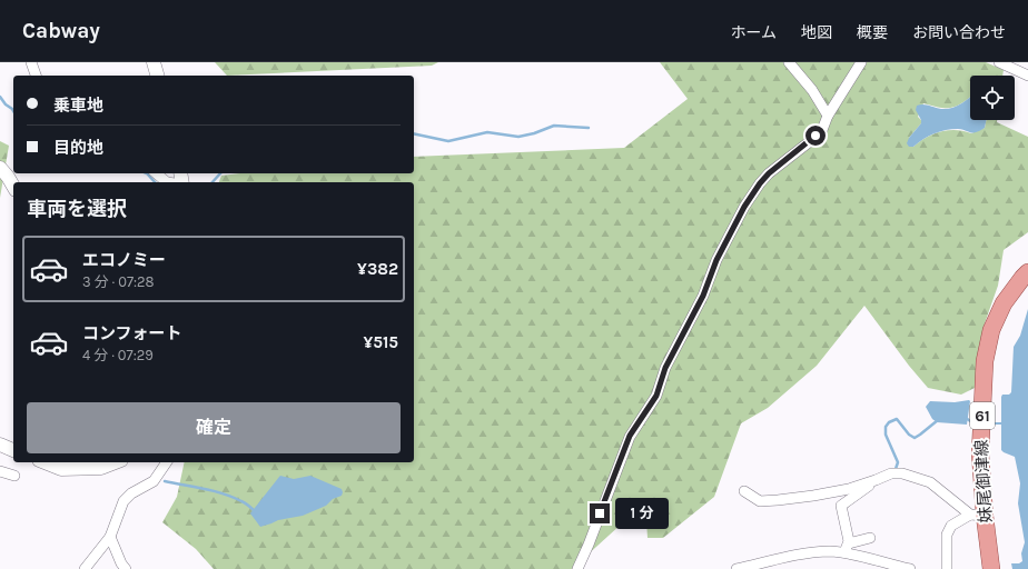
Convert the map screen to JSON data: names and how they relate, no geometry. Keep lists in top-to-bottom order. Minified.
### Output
{"streets":{"main road":["61","妹尾御津線"]},"page":{"header":"Cabway","nav":["ホーム","地図","概要","お問い合わせ"],"banner":["乗車地","目的地"],"heading":"車両を選択","list":[{"name":"エコノミー","note":"3 分 · 07:28","value":"¥382"},{"name":"コンフォート","note":"4 分 · 07:29","value":"¥515"}],"buttons":"確定","bubble":"1 分"}}
